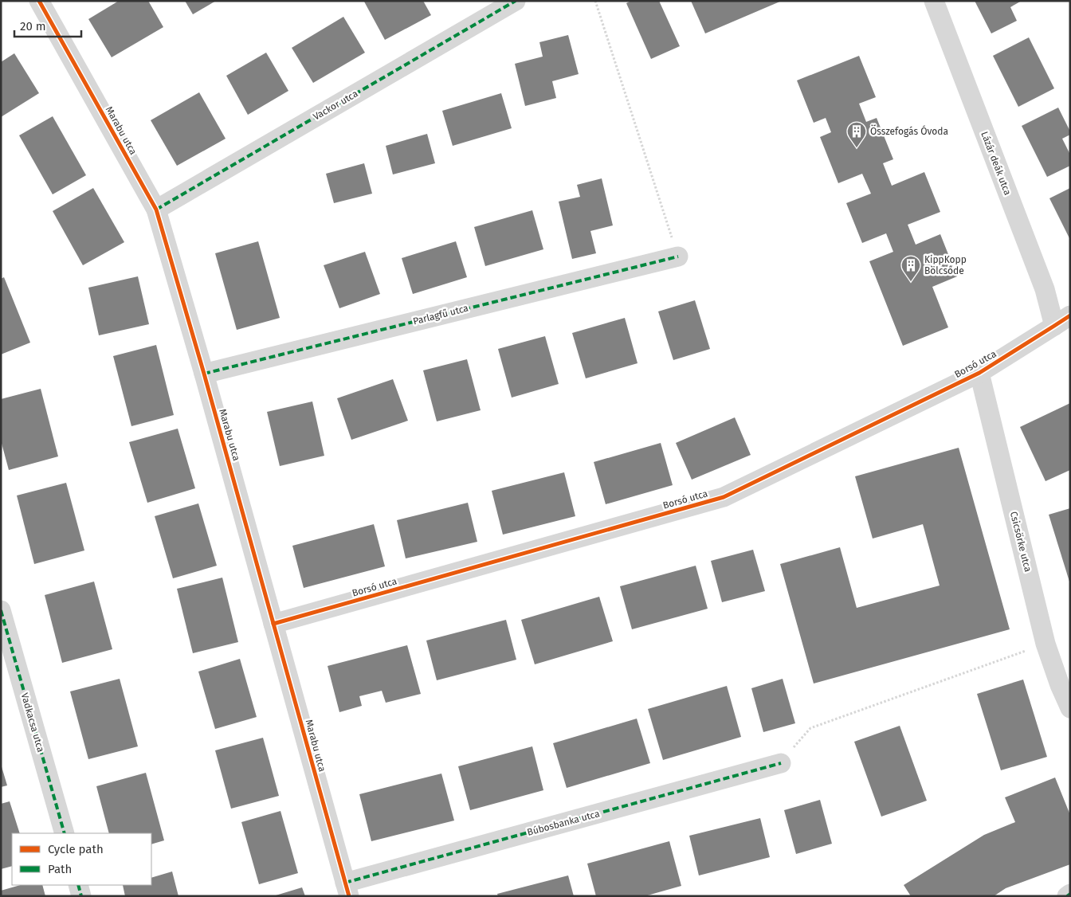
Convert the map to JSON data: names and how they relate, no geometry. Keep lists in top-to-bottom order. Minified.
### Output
{"streets":{"street":["Vackor utca","Marabu utca","Lázár deák utca","Parlagfű utca","Borsó utca","Csicsörke utca","Vadkacsa utca","Búbosbanka utca"]},"crossings":[["Vackor utca","Marabu utca"],["Marabu utca","Parlagfű utca"],["Marabu utca","Borsó utca"],["Marabu utca","Búbosbanka utca"],["Lázár deák utca","Borsó utca"],["Borsó utca","Csicsörke utca"]],"places":{"building":["Összefogás Óvoda","KippKopp Bölcsőde"]},"legend":["Cycle path","Path"],"scale_bar":"20 m"}
